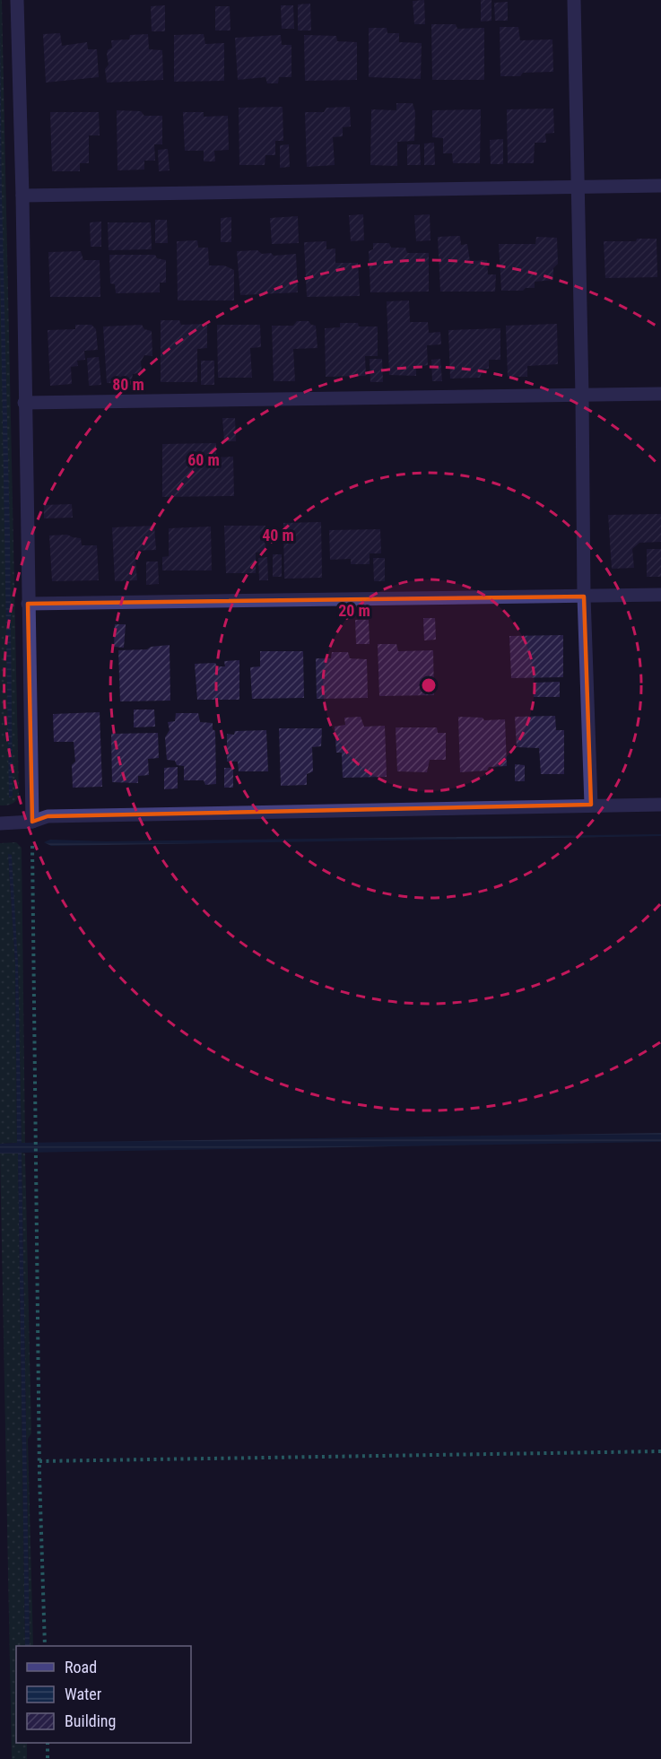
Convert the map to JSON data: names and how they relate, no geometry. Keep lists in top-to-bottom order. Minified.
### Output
{"legend":["Road","Water","Building"],"rings":["80 m","60 m","40 m","20 m"]}
